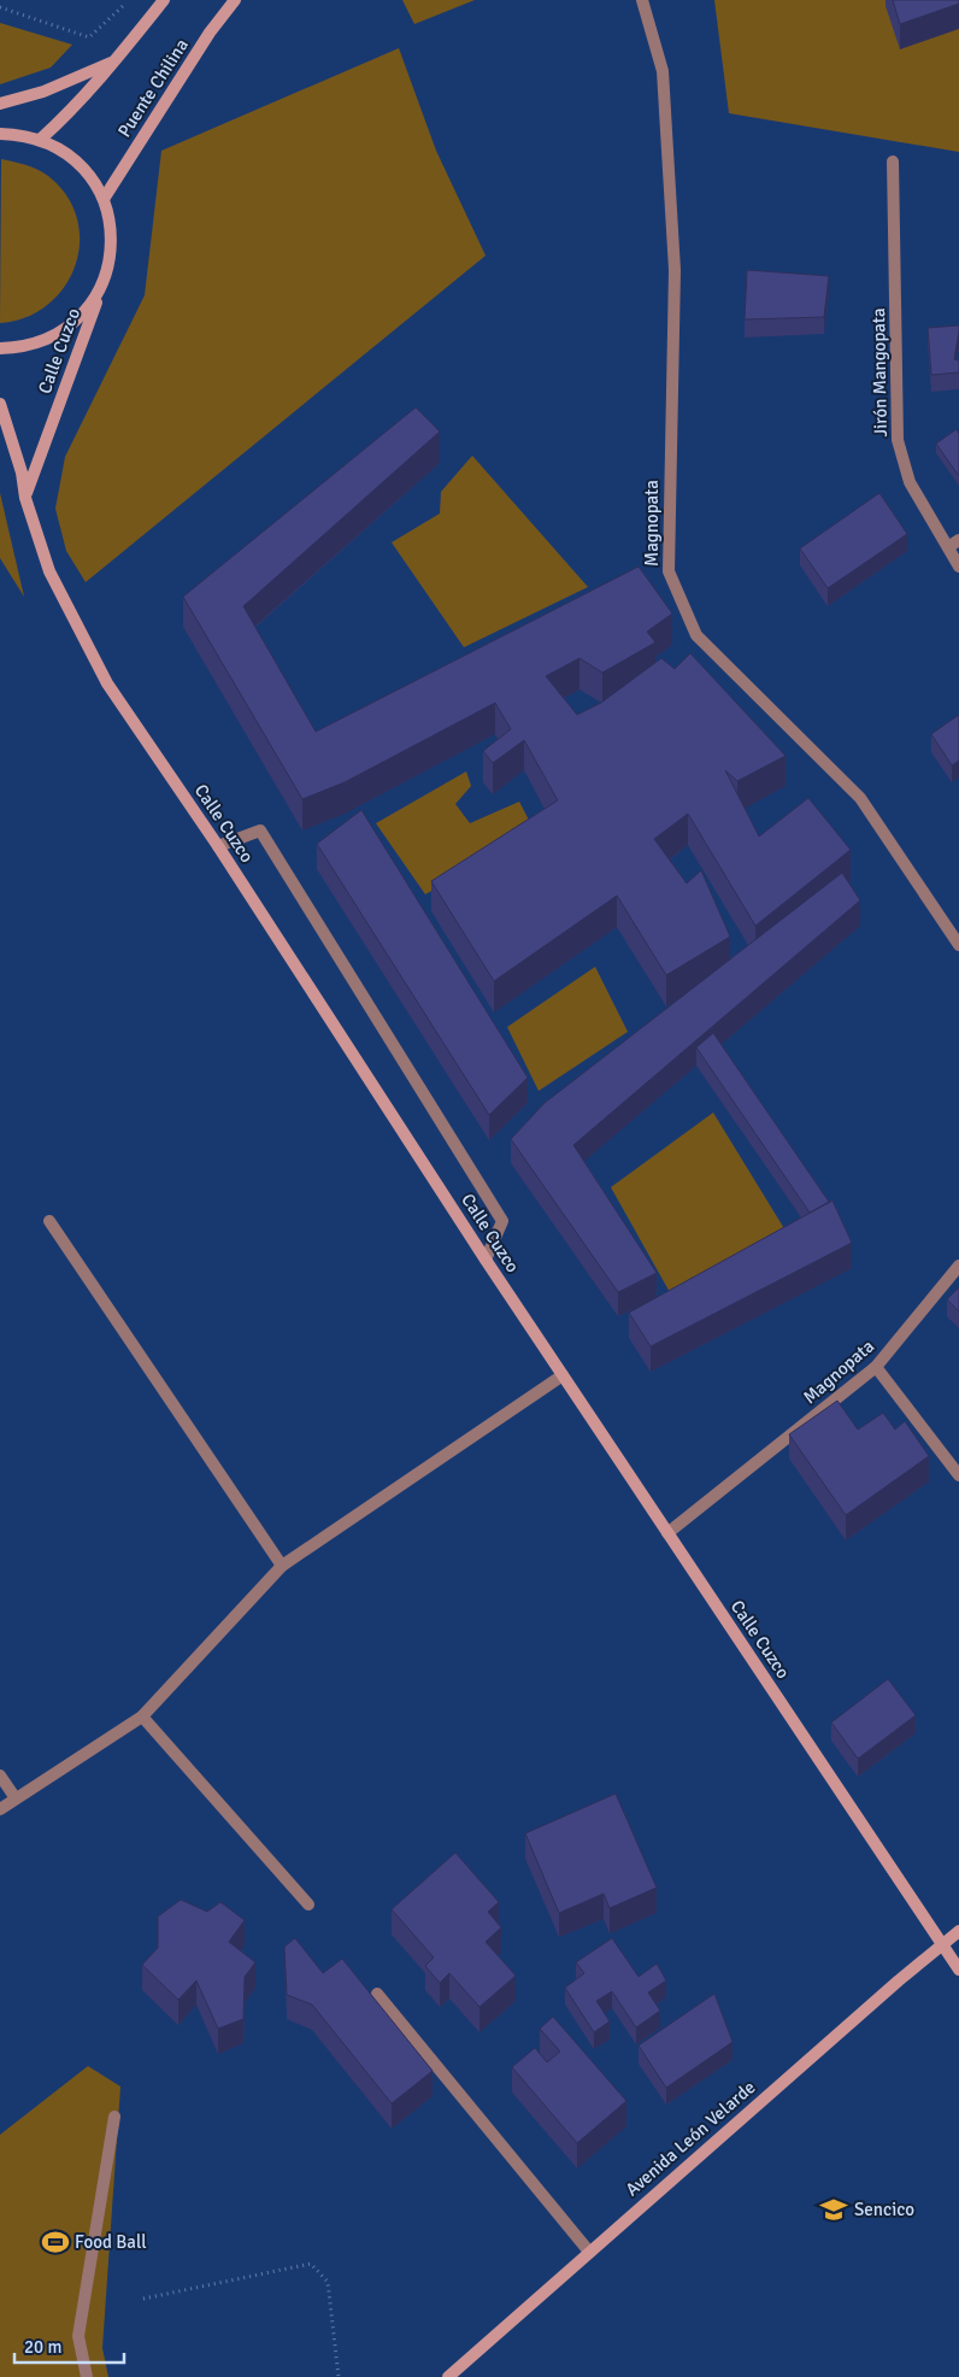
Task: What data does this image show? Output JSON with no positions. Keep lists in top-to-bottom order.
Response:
{
  "streets": {
    "street": [
      "Puente Chilina",
      "Calle Cuzco",
      "Jirón Mangopata",
      "Magnopata",
      "Avenida León Velarde"
    ]
  },
  "crossings": [
    ["Calle Cuzco", "Magnopata"],
    ["Calle Cuzco", "Avenida León Velarde"]
  ],
  "places": {
    "school or university": ["Sencico"],
    "sports": ["Food Ball"]
  },
  "scale_bar": "20 m"
}
